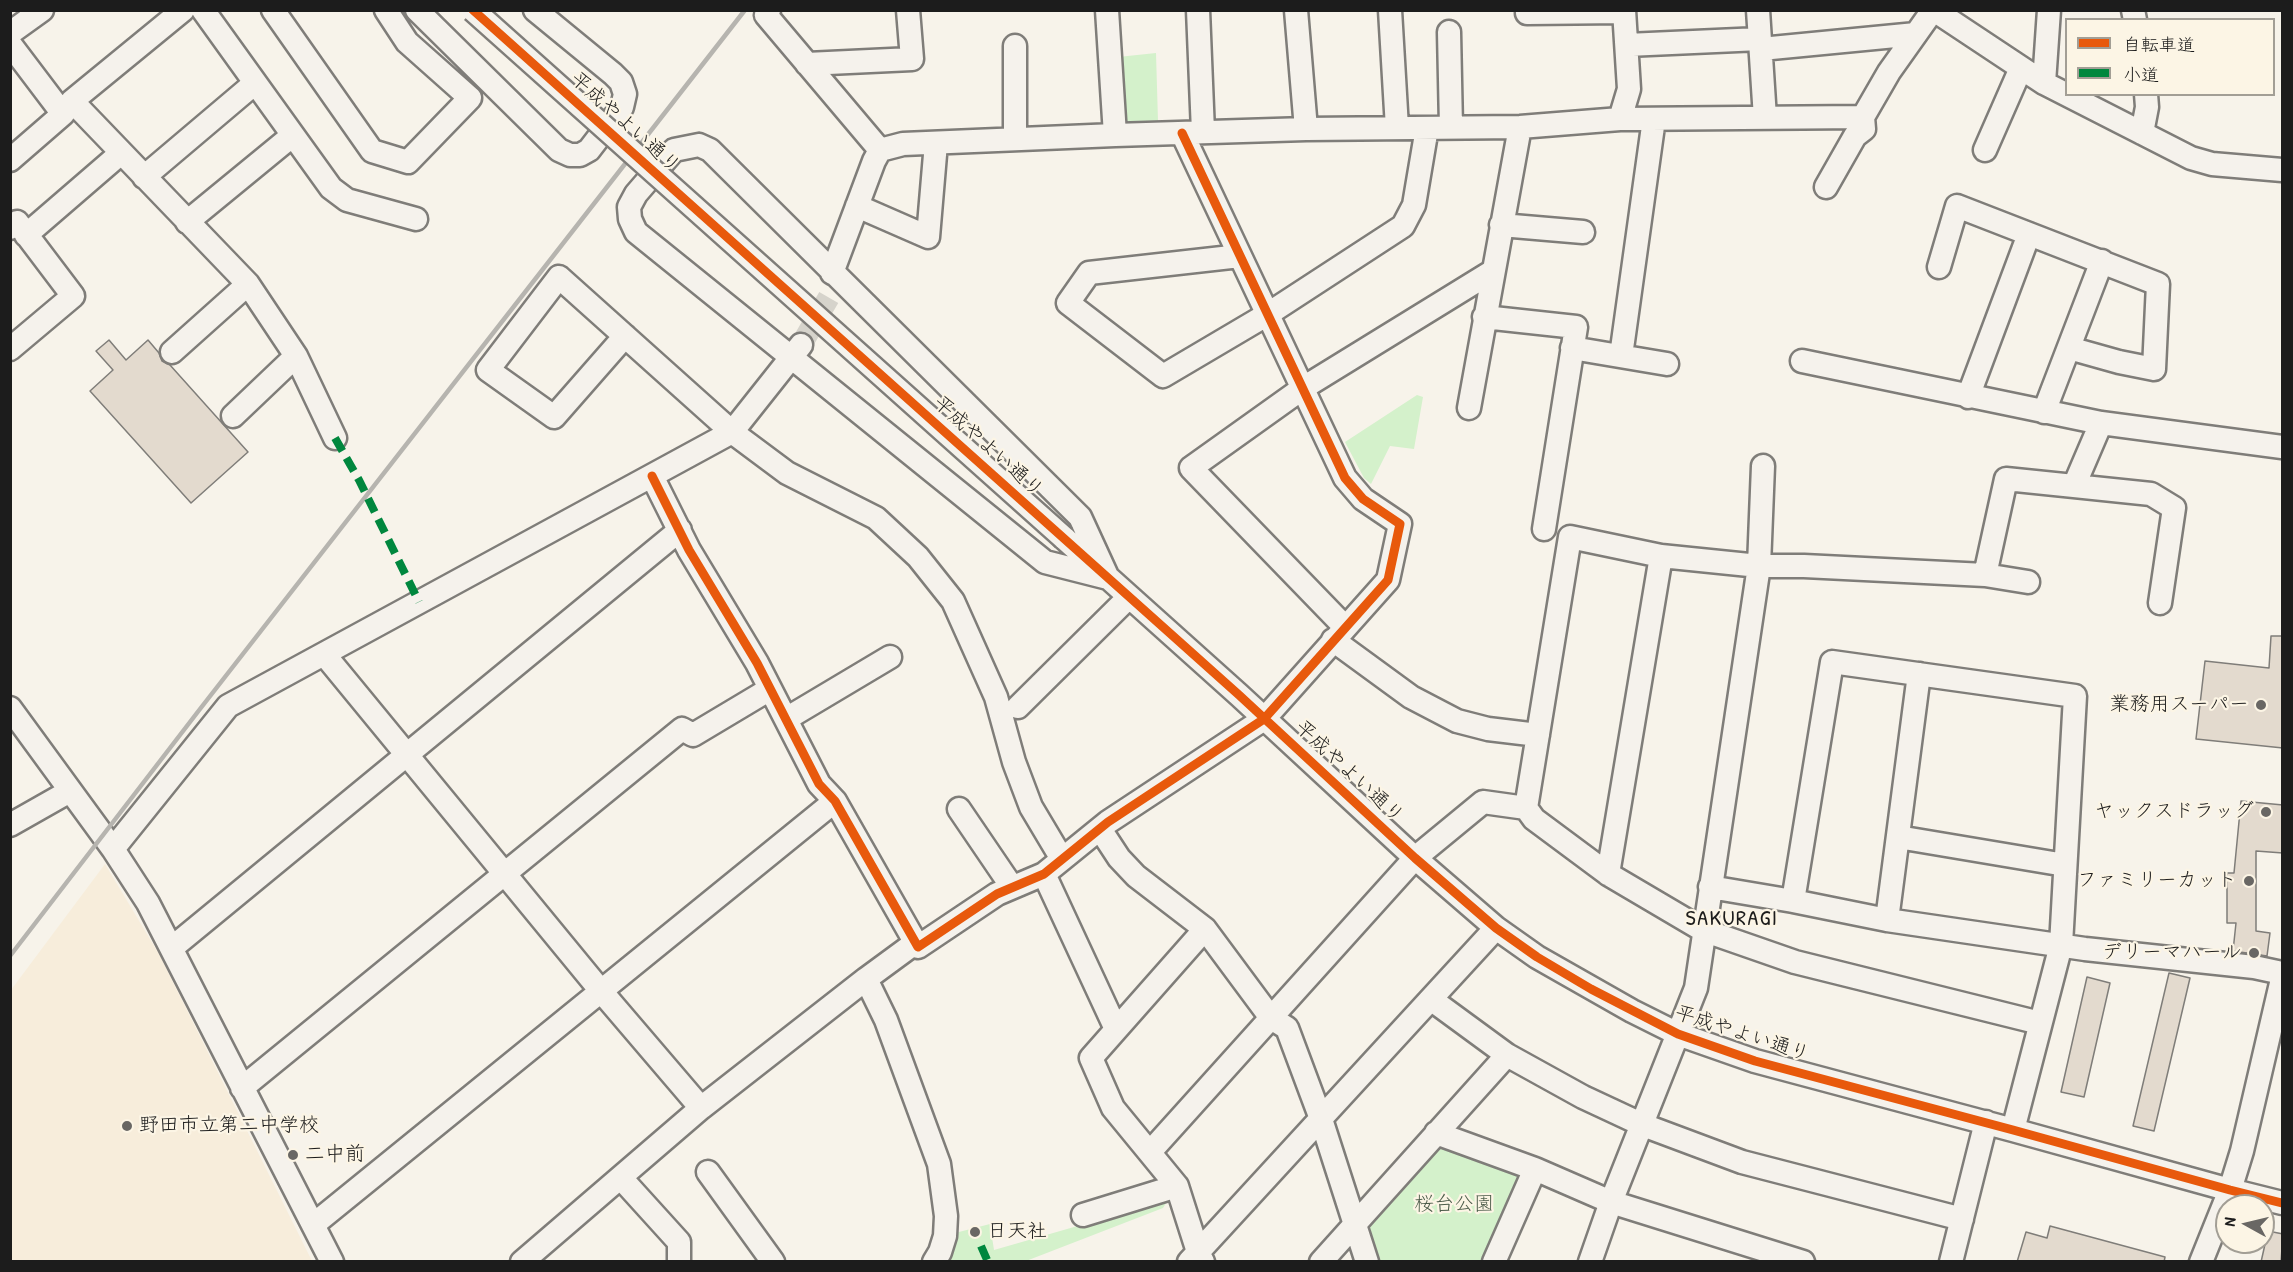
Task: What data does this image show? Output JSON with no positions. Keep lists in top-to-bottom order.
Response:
{
  "streets": {
    "street": ["平成やよい通り"]
  },
  "districts": ["SAKURAGI"],
  "parks": ["桜台公園"],
  "places": [
    "業務用スーパー",
    "ヤックスドラッグ",
    "ファミリーカット",
    "デリーマハール",
    "野田市立第二中学校",
    "二中前",
    "日天社"
  ],
  "legend": ["自転車道", "小道"],
  "north": "left"
}
